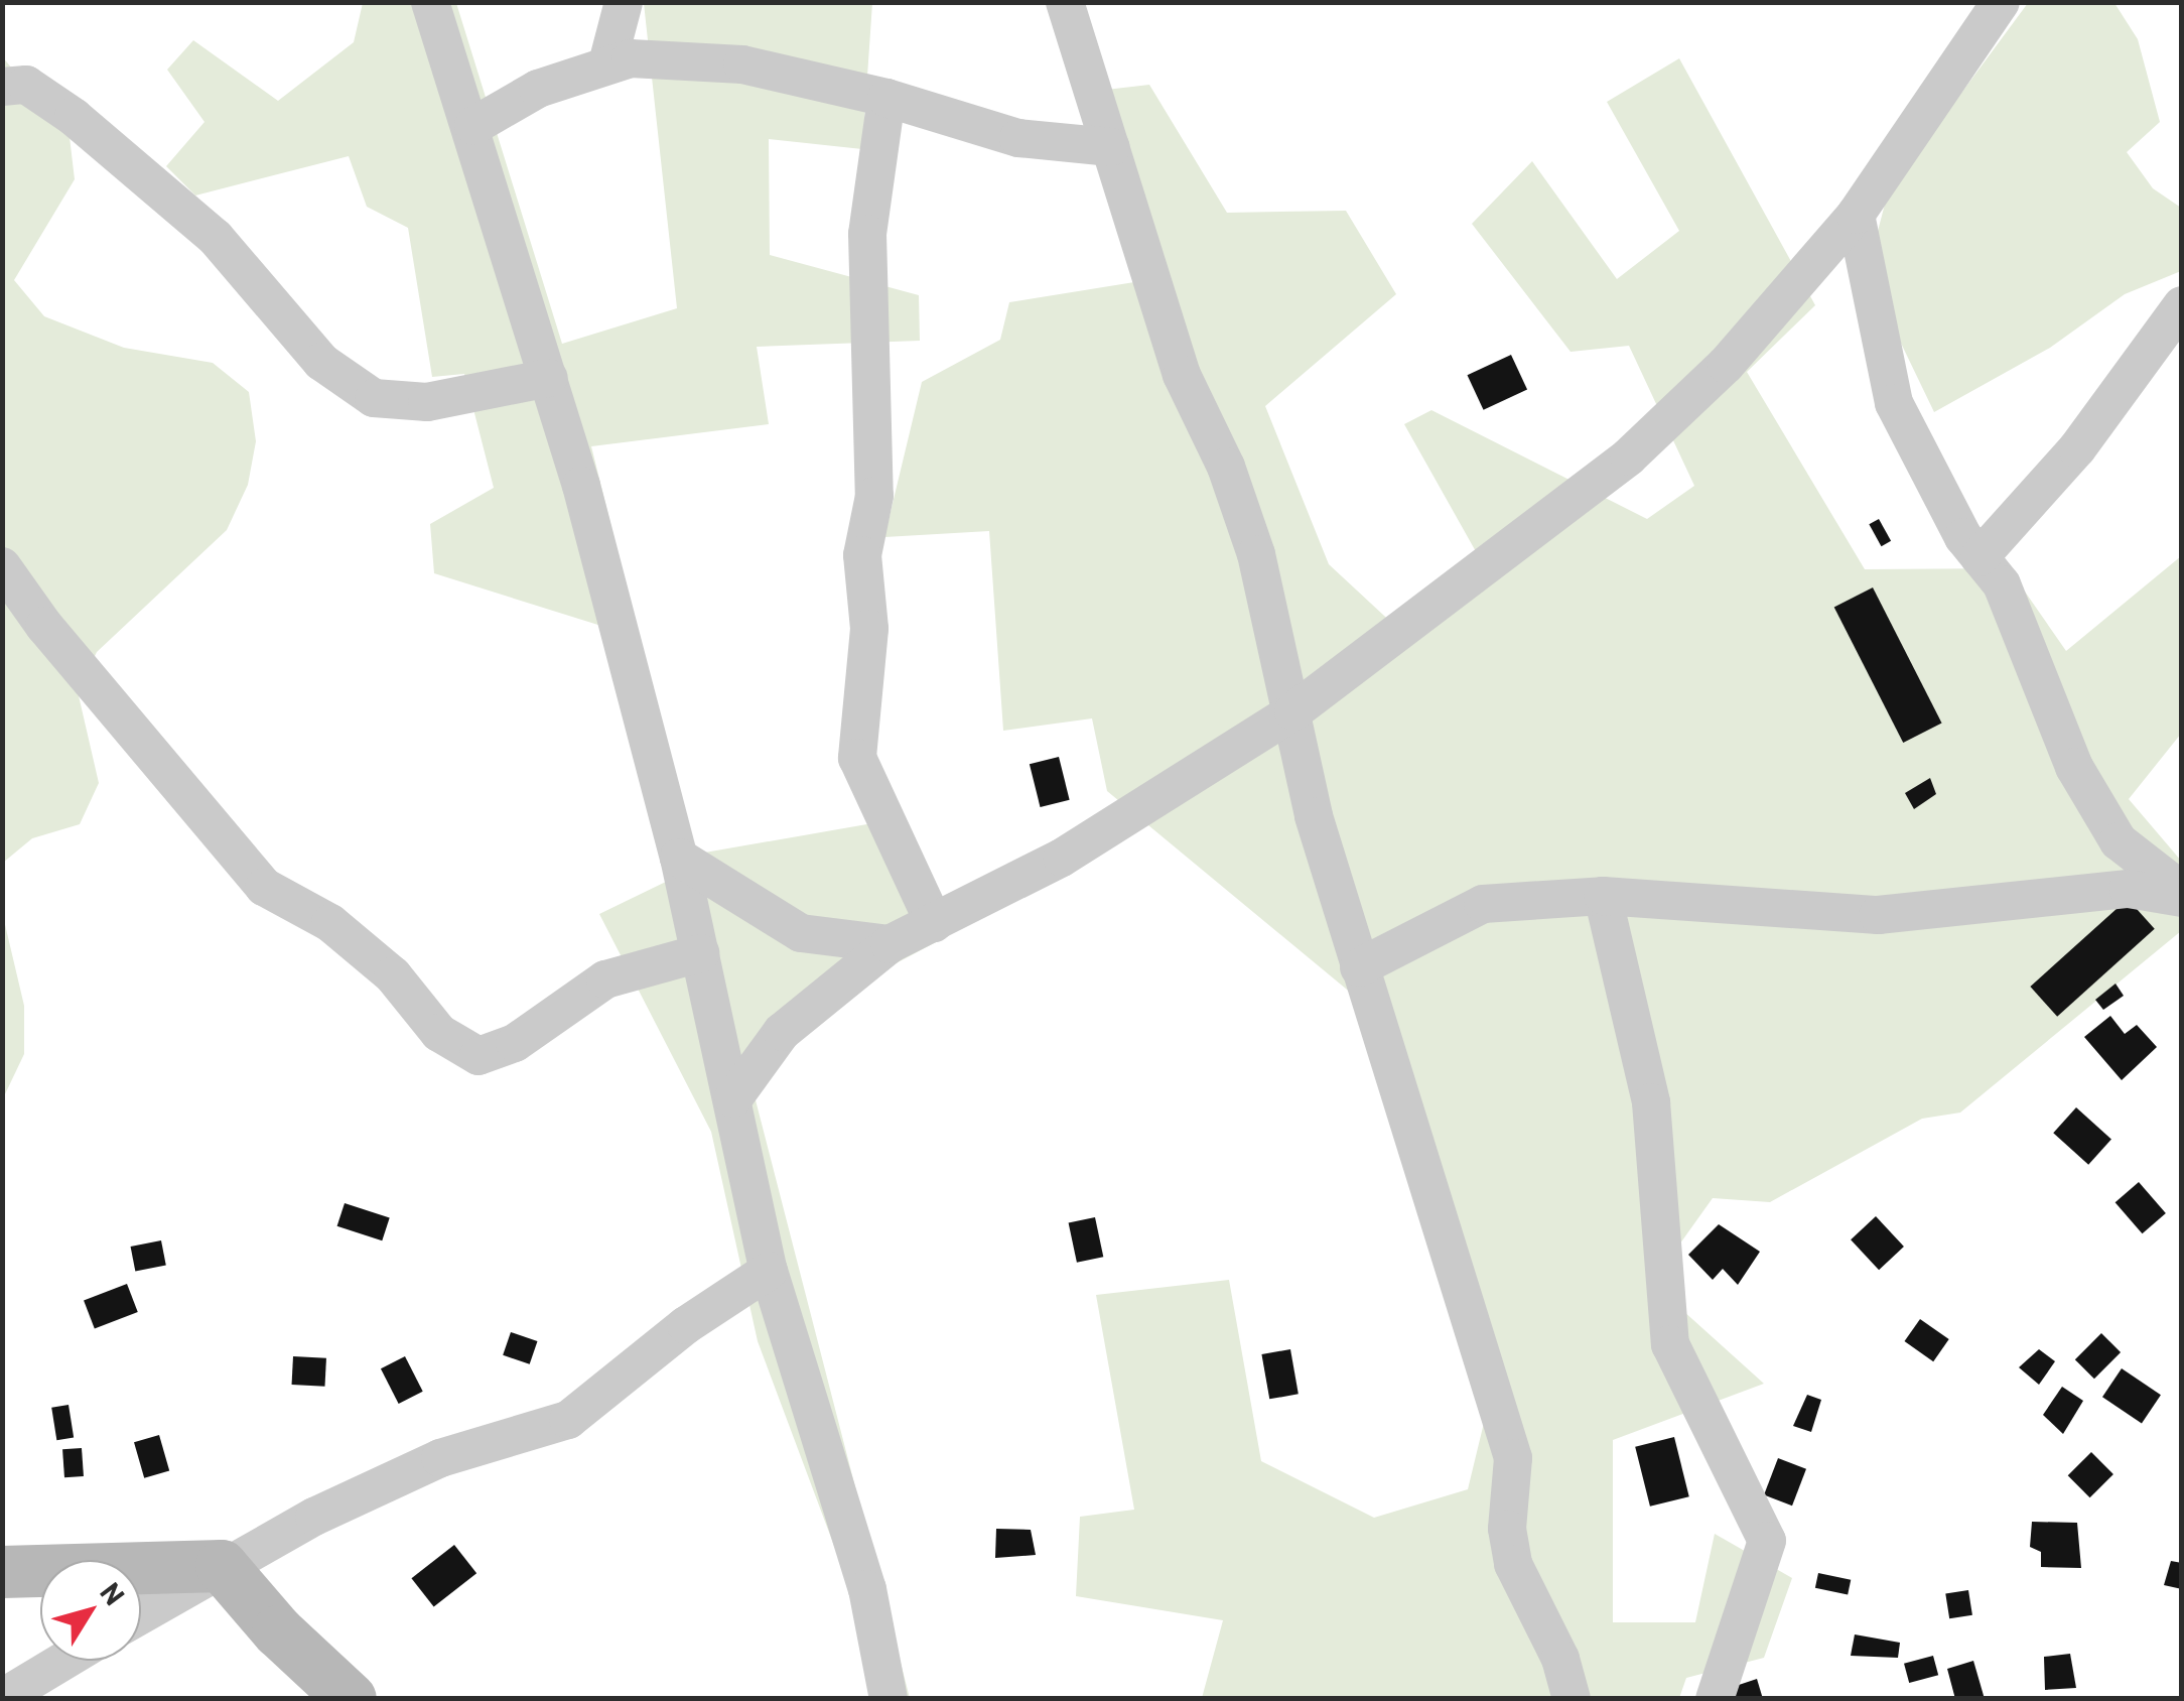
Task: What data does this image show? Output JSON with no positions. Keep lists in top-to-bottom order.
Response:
{
  "north": "top right"
}
